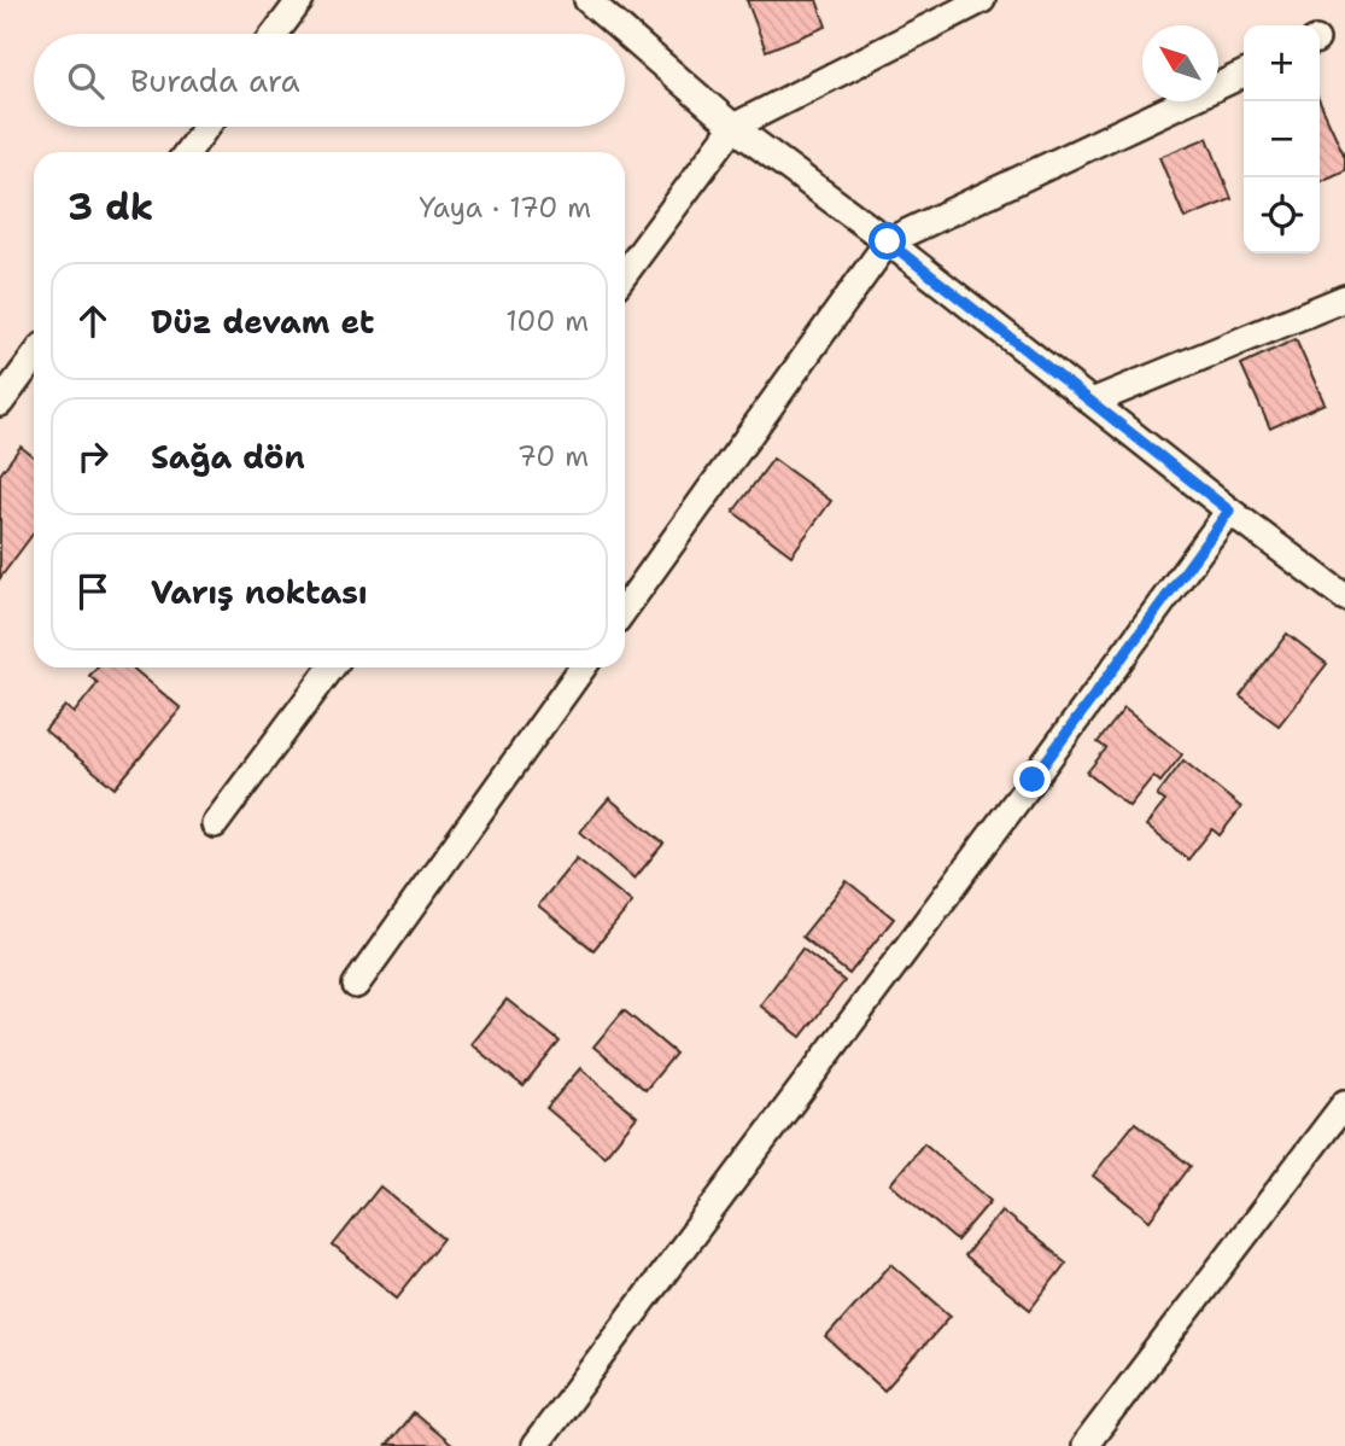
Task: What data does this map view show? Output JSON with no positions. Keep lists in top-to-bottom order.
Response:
{
  "north": "top left",
  "page": {
    "map_buttons": ["+", "−"],
    "search": "Burada ara",
    "heading": ["3 dk", "Yaya · 170 m"],
    "list": [
      ["Düz devam et", "100 m"],
      ["Sağa dön", "70 m"],
      "Varış noktası"
    ]
  }
}
